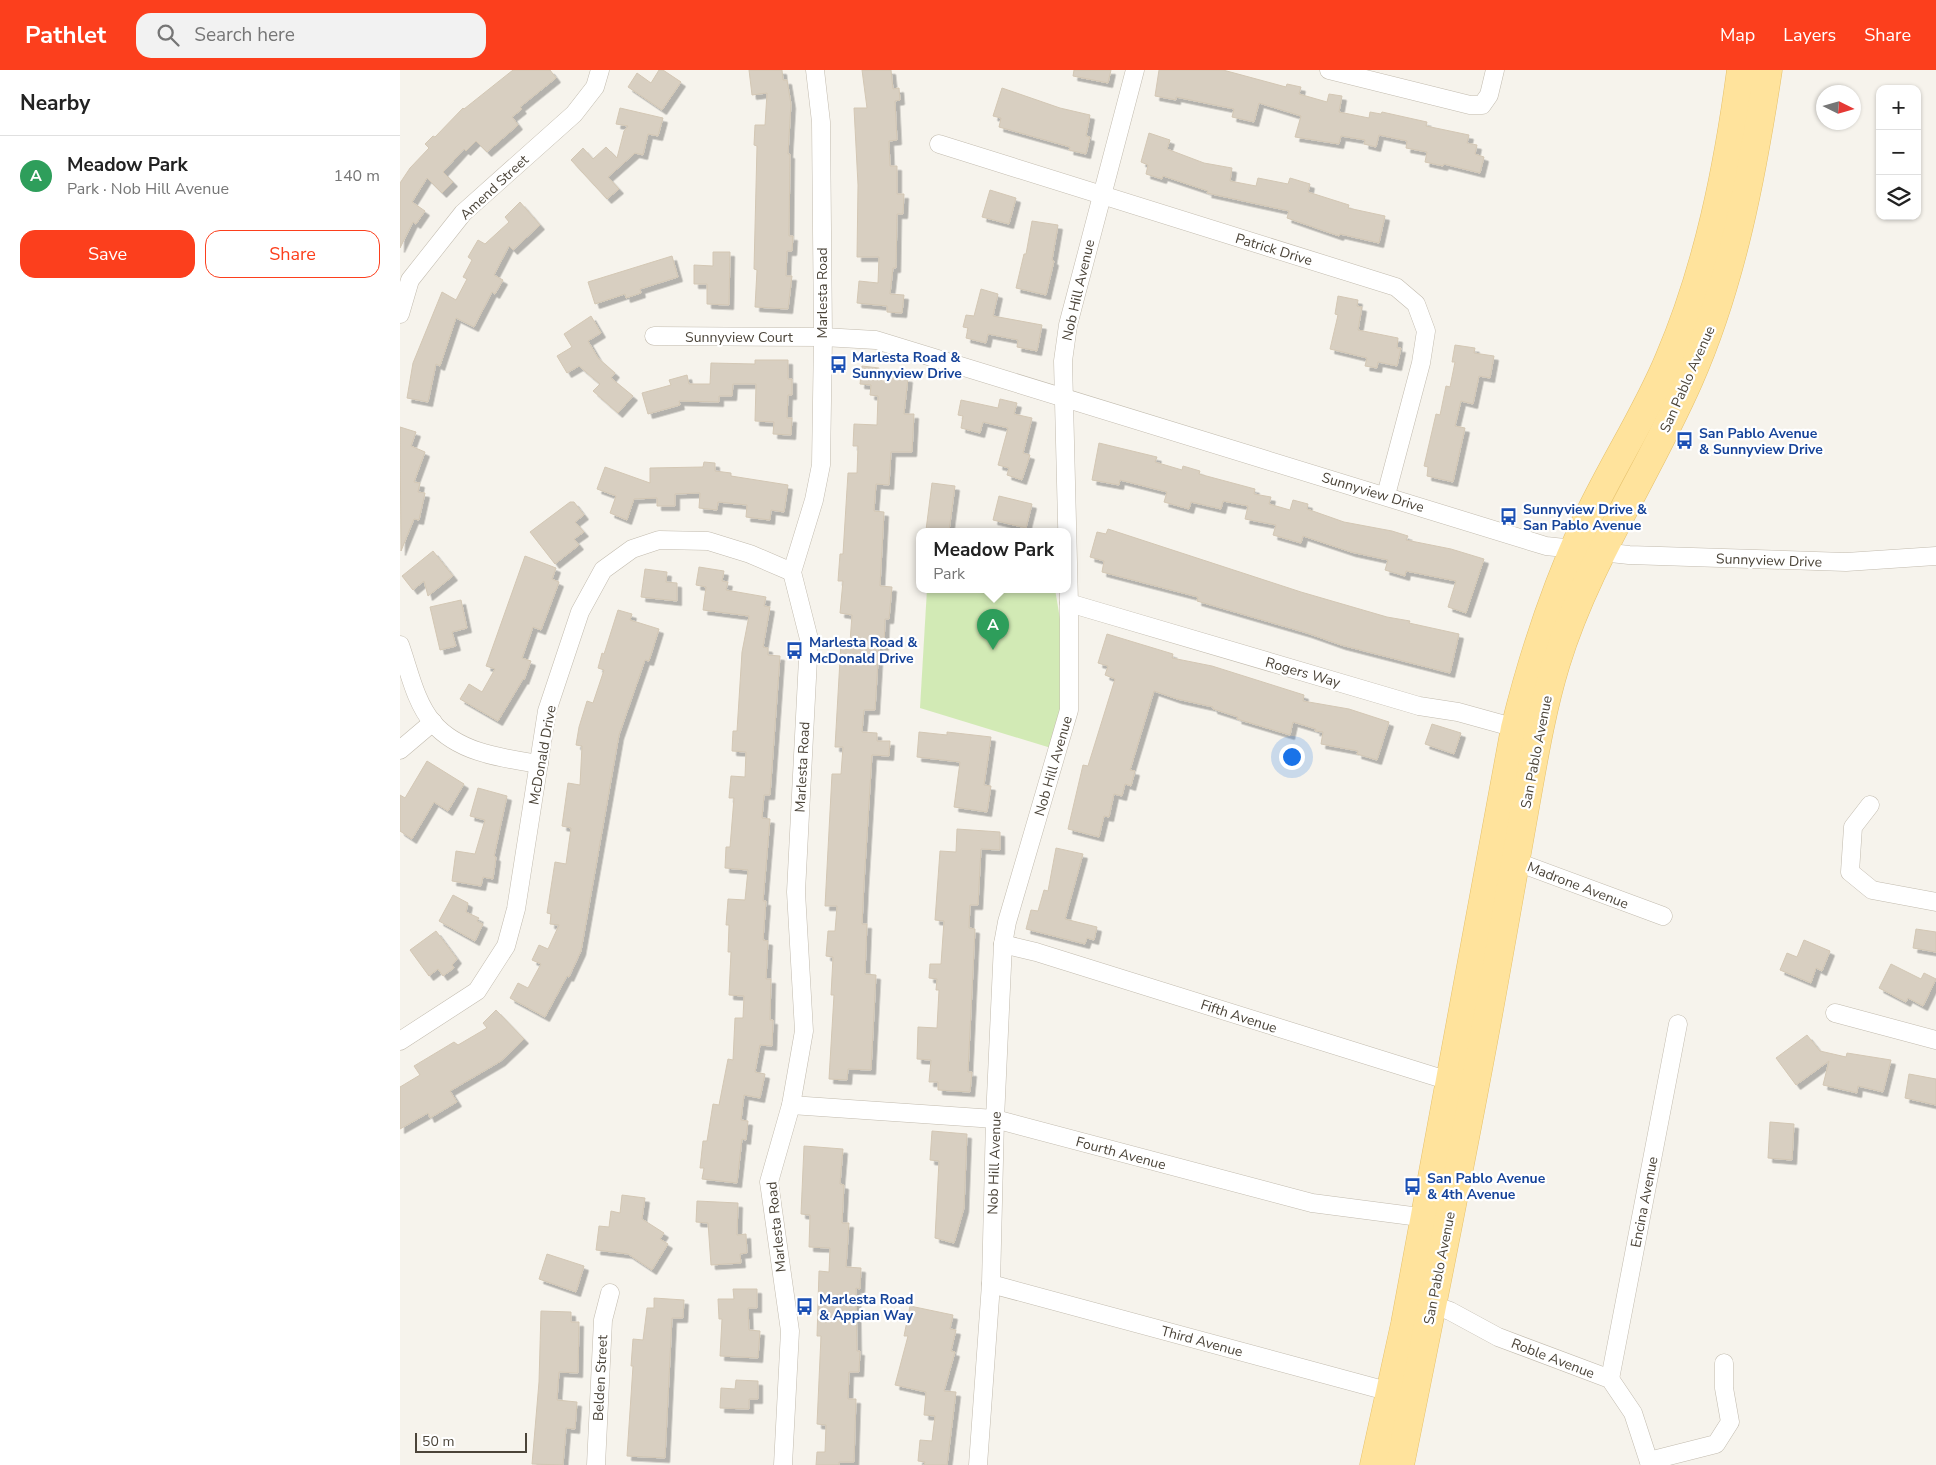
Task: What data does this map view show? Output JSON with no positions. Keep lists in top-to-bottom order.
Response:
{
  "streets": {
    "main road": ["San Pablo Avenue"],
    "street": [
      "Amend Street",
      "Patrick Drive",
      "Nob Hill Avenue",
      "Marlesta Road",
      "Sunnyview Court",
      "Sunnyview Drive",
      "Rogers Way",
      "McDonald Drive",
      "Madrone Avenue",
      "Fifth Avenue",
      "Fourth Avenue",
      "Encina Avenue",
      "Third Avenue",
      "Roble Avenue",
      "Belden Street"
    ]
  },
  "crossings": [
    ["Patrick Drive", "Nob Hill Avenue"],
    ["Patrick Drive", "Sunnyview Drive"],
    ["Nob Hill Avenue", "Sunnyview Drive"],
    ["Nob Hill Avenue", "Rogers Way"],
    ["Nob Hill Avenue", "Fifth Avenue"],
    ["Nob Hill Avenue", "Fourth Avenue"],
    ["Nob Hill Avenue", "Third Avenue"],
    ["Marlesta Road", "Sunnyview Court"],
    ["Marlesta Road", "Sunnyview Drive"],
    ["Marlesta Road", "McDonald Drive"],
    ["Marlesta Road", "Fourth Avenue"],
    ["Sunnyview Court", "Sunnyview Drive"],
    ["San Pablo Avenue", "Sunnyview Drive"],
    ["San Pablo Avenue", "Rogers Way"],
    ["San Pablo Avenue", "Madrone Avenue"],
    ["San Pablo Avenue", "Fifth Avenue"],
    ["San Pablo Avenue", "Fourth Avenue"],
    ["San Pablo Avenue", "Third Avenue"],
    ["San Pablo Avenue", "Roble Avenue"],
    ["Encina Avenue", "Roble Avenue"]
  ],
  "places": {
    "bus stop": [
      "Marlesta Road & Sunnyview Drive",
      "San Pablo Avenue & Sunnyview Drive",
      "Sunnyview Drive & San Pablo Avenue",
      "Marlesta Road & McDonald Drive",
      "San Pablo Avenue & 4th Avenue",
      "Marlesta Road & Appian Way"
    ]
  },
  "scale_bar": "50 m",
  "north": "right",
  "page": {
    "header": "Pathlet",
    "search": "Search here",
    "nav": ["Map", "Layers", "Share"],
    "heading": "Nearby",
    "map_buttons": ["+", "−"],
    "list": [
      {
        "mark": "A",
        "name": "Meadow Park",
        "note": "Park · Nob Hill Avenue",
        "value": "140 m"
      }
    ],
    "buttons": ["Save", "Share"],
    "popup": ["Meadow Park", "Park"],
    "pins": "A",
    "scale": "50 m"
  }
}
